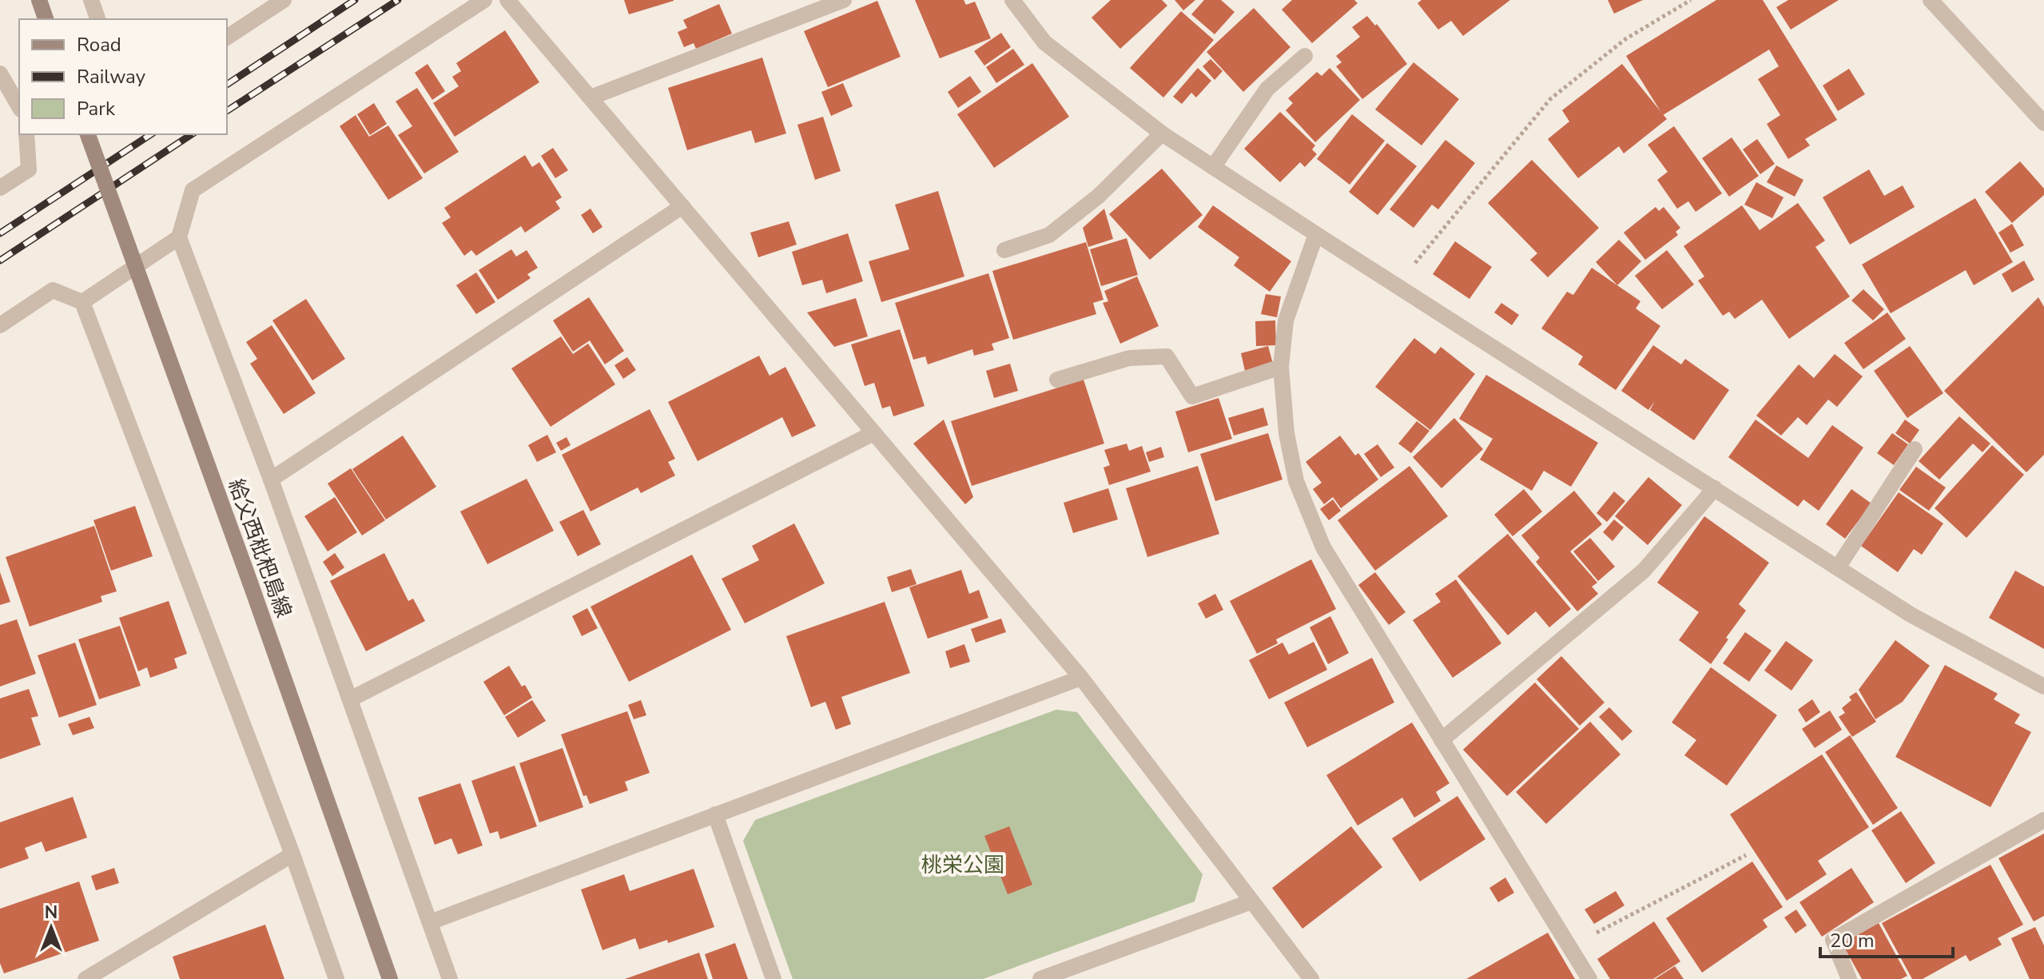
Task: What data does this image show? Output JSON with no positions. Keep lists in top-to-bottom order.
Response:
{
  "streets": {
    "main road": ["給父西枇杷島線"]
  },
  "parks": ["桃栄公園"],
  "legend": ["Road", "Railway", "Park"],
  "scale_bar": "20 m",
  "north": "top"
}
